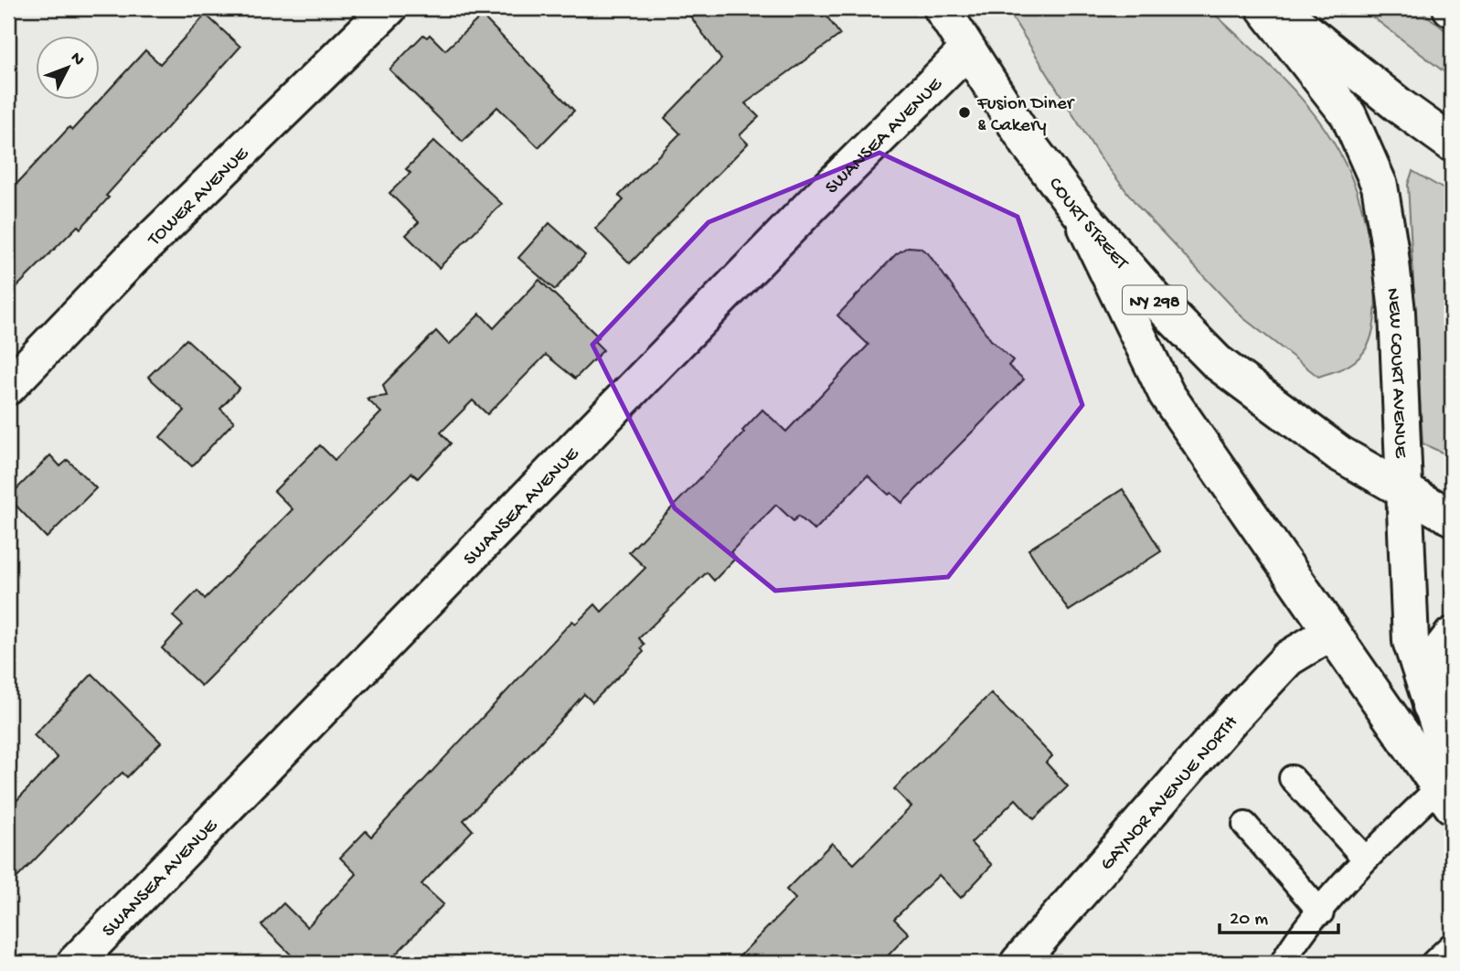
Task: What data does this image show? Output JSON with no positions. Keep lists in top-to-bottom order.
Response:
{
  "streets": {
    "main road": [
      "SWANSEA AVENUE",
      "TOWER AVENUE",
      "COURT STREET",
      "NY 298",
      "NEW COURT AVENUE",
      "GAYNOR AVENUE NORTH"
    ]
  },
  "crossings": [
    ["SWANSEA AVENUE", "COURT STREET"],
    ["COURT STREET", "NY 298"],
    ["COURT STREET", "NEW COURT AVENUE"],
    ["NY 298", "NEW COURT AVENUE"]
  ],
  "places": ["Fusion Diner & Cakery"],
  "scale_bar": "20 m",
  "north": "top right"
}
